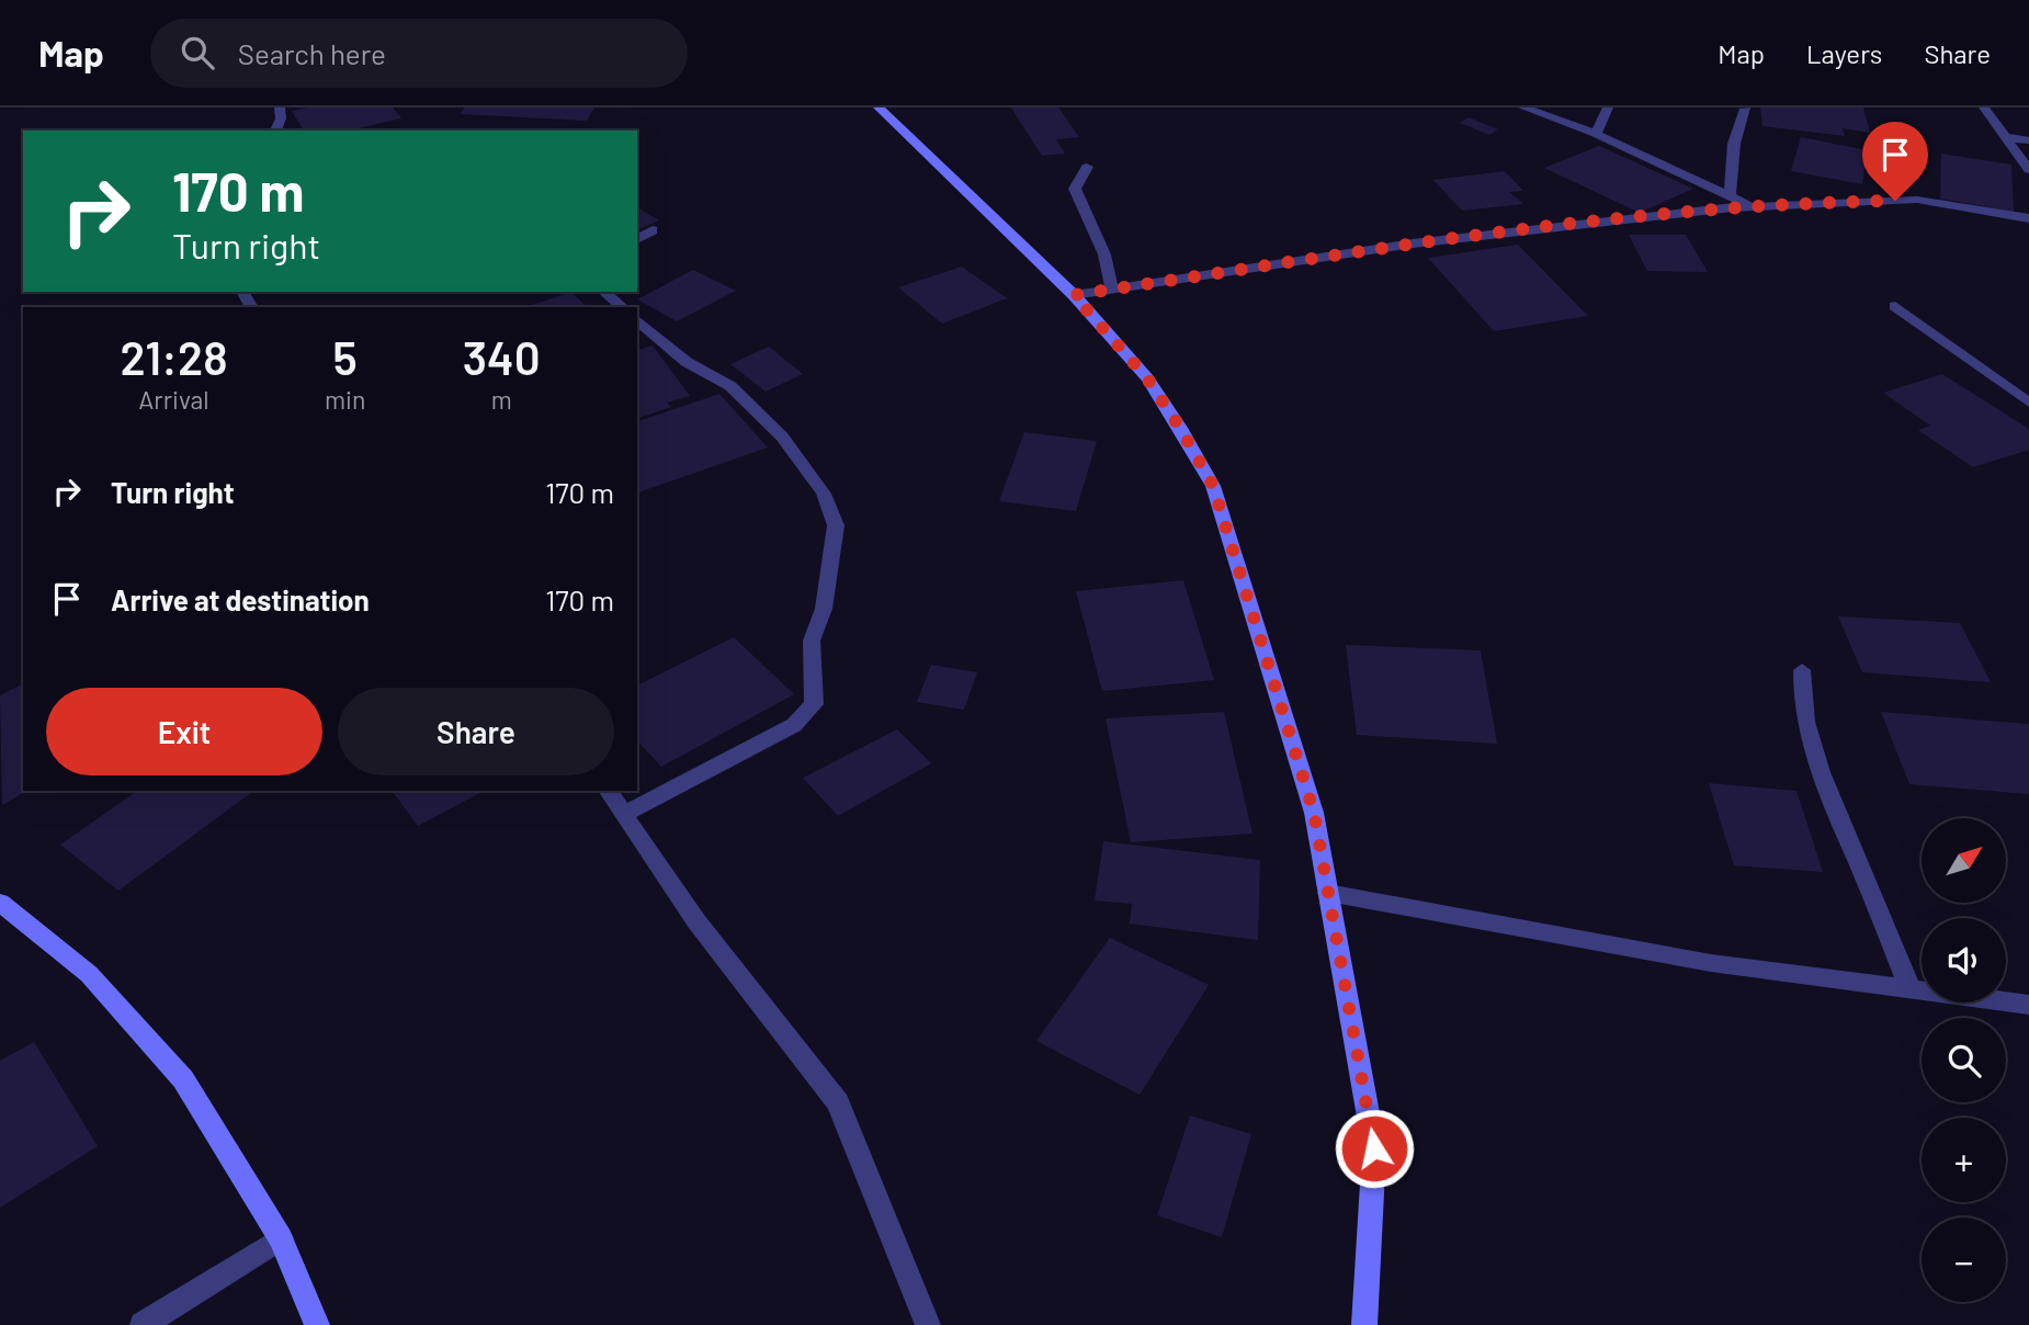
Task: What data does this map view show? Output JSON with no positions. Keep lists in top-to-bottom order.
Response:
{
  "north": "top right",
  "page": {
    "header": "Map",
    "search": "Search here",
    "nav": ["Map", "Layers", "Share"],
    "turn": ["170 m", "Turn right"],
    "eta": [
      "21:28",
      "Arrival",
      "5",
      "min",
      "340",
      "m"
    ],
    "list": [
      {
        "name": "Turn right",
        "value": "170 m"
      },
      {
        "name": "Arrive at destination",
        "value": "170 m"
      }
    ],
    "buttons": ["Exit", "Share"],
    "map_buttons": ["+", "−"]
  }
}
